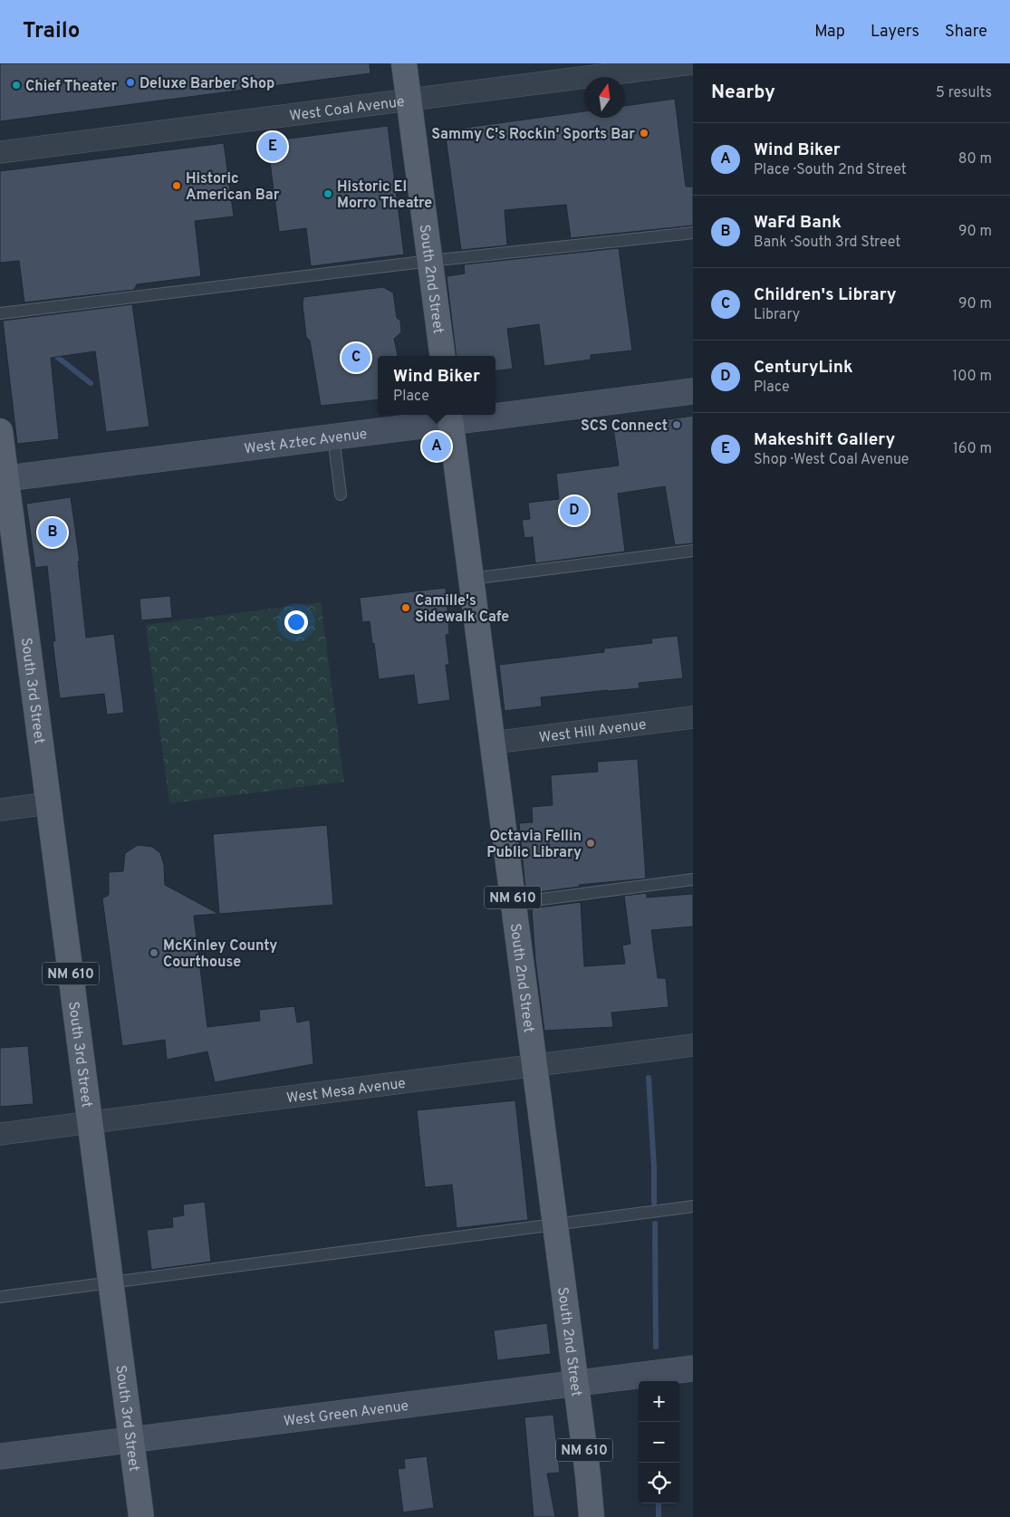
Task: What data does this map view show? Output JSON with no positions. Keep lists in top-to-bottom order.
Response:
{
  "streets": {
    "main road": ["South 2nd Street", "South 3rd Street", "NM 610"],
    "street": [
      "West Coal Avenue",
      "West Aztec Avenue",
      "West Hill Avenue",
      "West Mesa Avenue",
      "West Green Avenue"
    ]
  },
  "crossings": [
    ["West Coal Avenue", "South 2nd Street"],
    ["South 2nd Street", "West Aztec Avenue"],
    ["South 2nd Street", "West Hill Avenue"],
    ["South 2nd Street", "West Mesa Avenue"],
    ["South 2nd Street", "West Green Avenue"],
    ["West Aztec Avenue", "South 3rd Street"],
    ["South 3rd Street", "West Mesa Avenue"],
    ["South 3rd Street", "West Green Avenue"]
  ],
  "places": [
    "Deluxe Barber Shop",
    "Chief Theater",
    "Sammy C's Rockin' Sports Bar",
    "Historic American Bar",
    "Historic El Morro Theatre",
    "SCS Connect",
    "Camille's Sidewalk Cafe",
    "Octavia Fellin Public Library",
    "McKinley County Courthouse"
  ],
  "north": "top",
  "page": {
    "header": "Trailo",
    "nav": ["Map", "Layers", "Share"],
    "heading": ["Nearby", "5 results"],
    "list": [
      {
        "mark": "A",
        "name": "Wind Biker",
        "note": "Place · South 2nd Street",
        "value": "80 m"
      },
      {
        "mark": "B",
        "name": "WaFd Bank",
        "note": "Bank · South 3rd Street",
        "value": "90 m"
      },
      {
        "mark": "C",
        "name": "Children's Library",
        "note": "Library",
        "value": "90 m"
      },
      {
        "mark": "D",
        "name": "CenturyLink",
        "note": "Place",
        "value": "100 m"
      },
      {
        "mark": "E",
        "name": "Makeshift Gallery",
        "note": "Shop · West Coal Avenue",
        "value": "160 m"
      }
    ],
    "pins": [
      "E",
      "C",
      "A",
      "D",
      "B"
    ],
    "popup": ["Wind Biker", "Place"],
    "map_buttons": ["+", "−"]
  }
}
